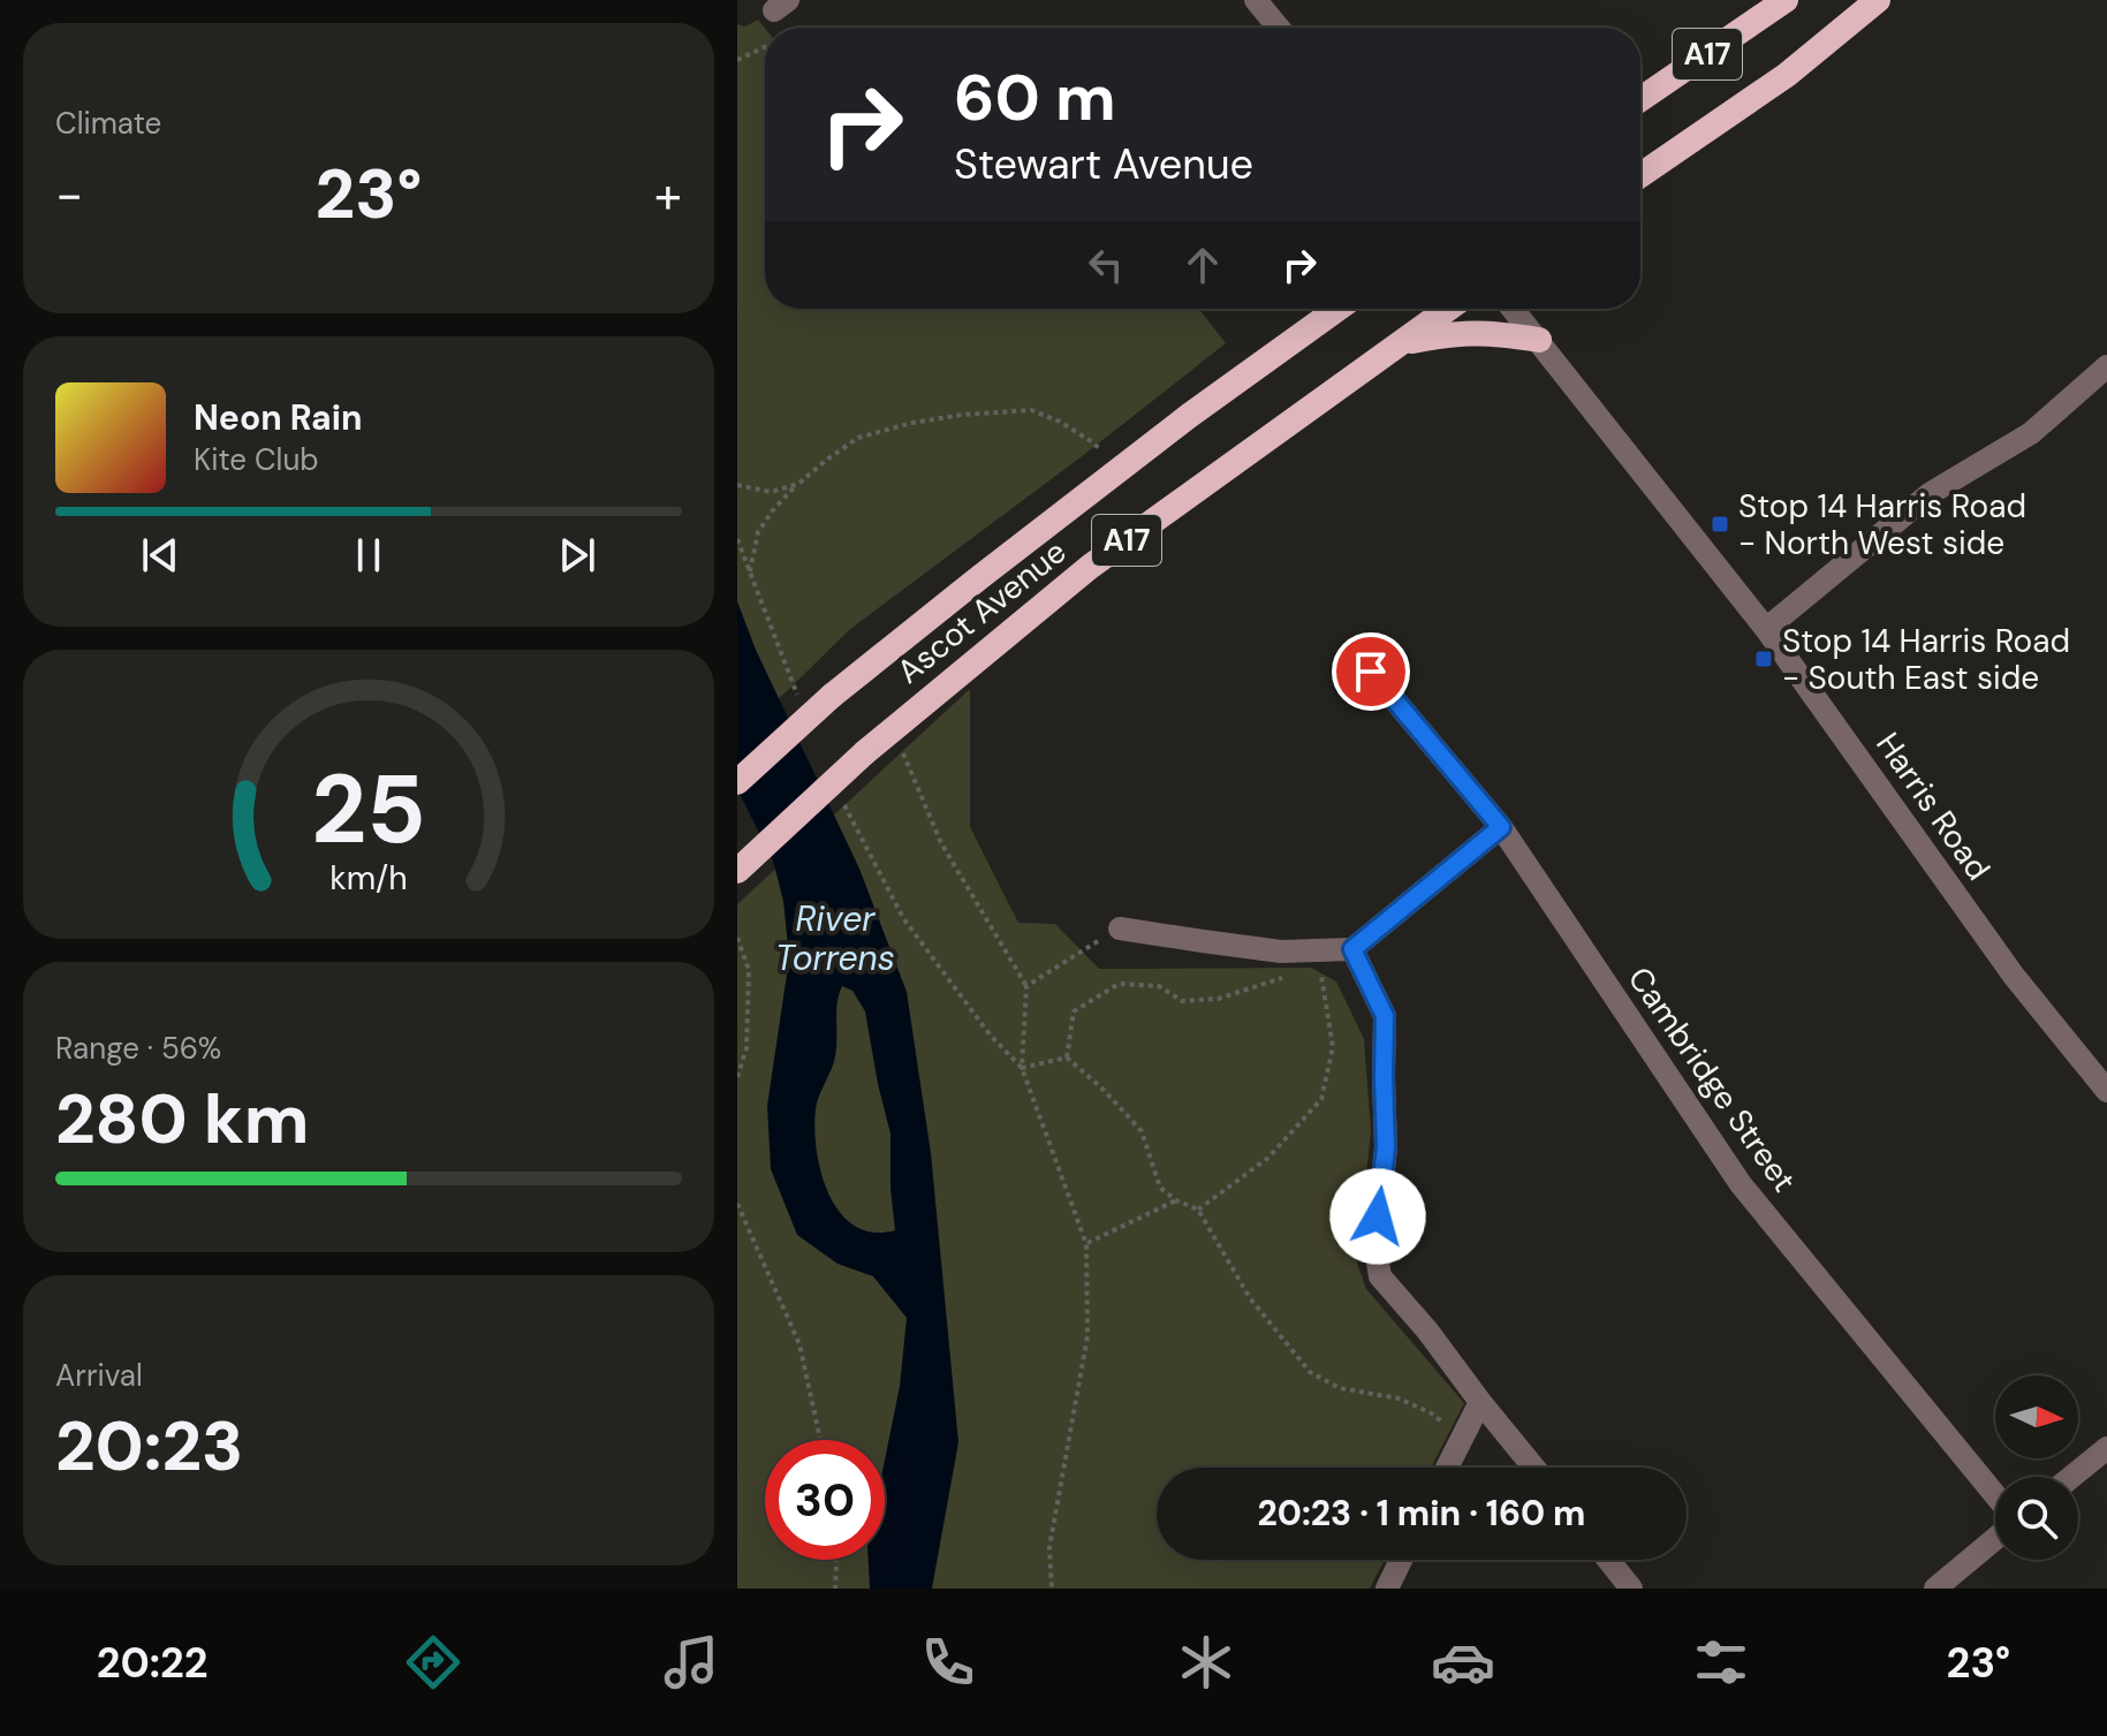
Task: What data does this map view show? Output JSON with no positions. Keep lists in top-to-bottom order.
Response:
{
  "streets": {
    "highway": ["A17", "Ascot Avenue"],
    "street": ["Harris Road", "Cambridge Street"]
  },
  "water": ["River Torrens"],
  "places": {
    "transit": ["Stop 14 Harris Road - North West side", "Stop 14 Harris Road - South East side"]
  },
  "north": "right",
  "page": {
    "tile": [
      "Climate",
      ["Range · 56%", "280 km"],
      ["Arrival", "20:23"]
    ],
    "turn": ["60 m", "Stewart Avenue"],
    "heat": ["−", "23°", "+"],
    "song": ["Neon Rain", "Kite Club"],
    "limit": "30",
    "trip": "20:23 · 1 min · 160 m",
    "tabs": ["20:22", "23°"],
    "gauge": ["25", "km/h"]
  }
}
